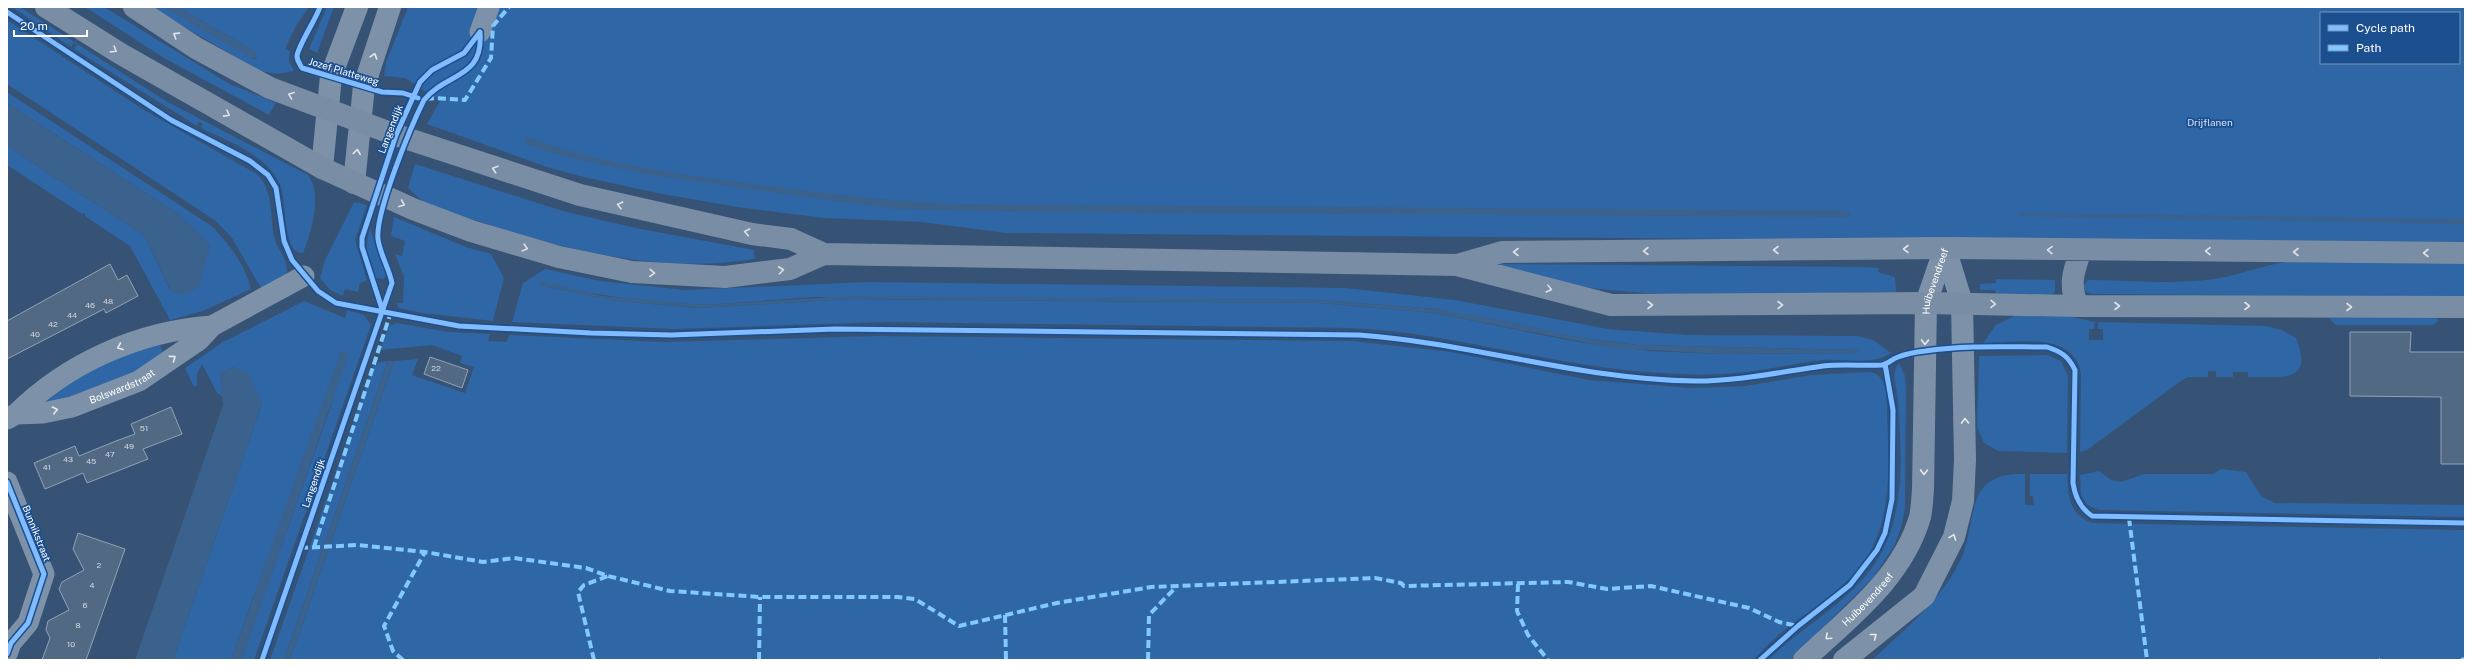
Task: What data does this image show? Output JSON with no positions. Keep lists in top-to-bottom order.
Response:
{
  "streets": {
    "street": [
      "Jozef Platteweg",
      "Huibevendreef",
      "Bolswardstraat",
      "Bunnikstraat"
    ],
    "cycle path": ["Langendijk"]
  },
  "parks": ["Drijflanen"],
  "house_numbers": [
    "48",
    "46",
    "44",
    "42",
    "40",
    "22",
    "51",
    "49",
    "47",
    "43",
    "45",
    "41",
    "2",
    "4",
    "6",
    "8",
    "10"
  ],
  "legend": ["Cycle path", "Path"],
  "scale_bar": "20 m"
}
